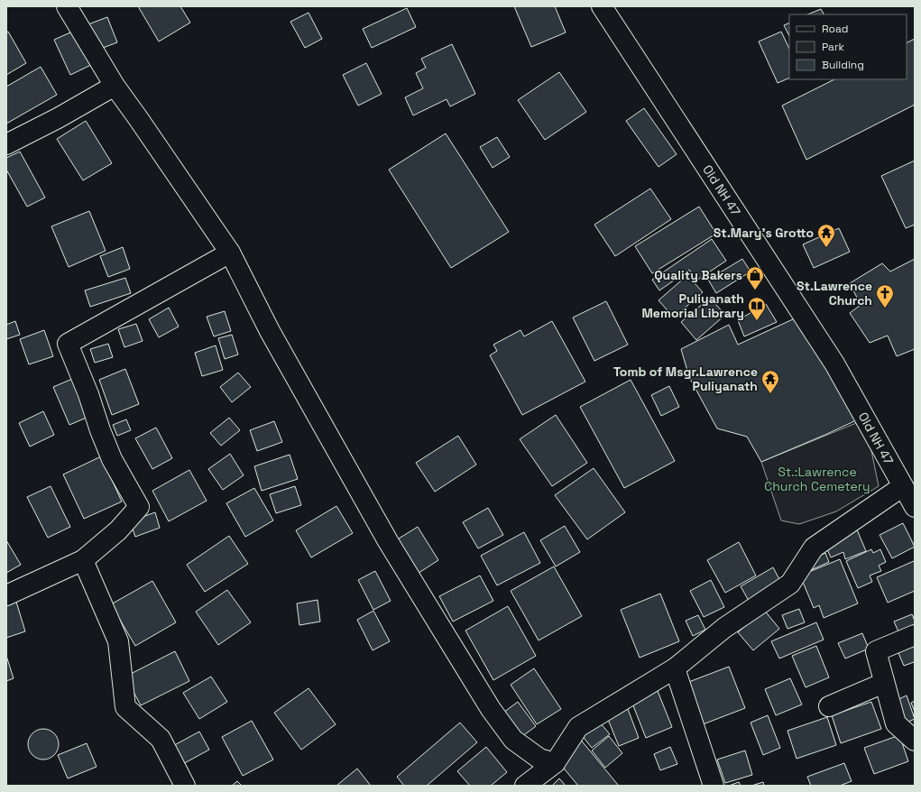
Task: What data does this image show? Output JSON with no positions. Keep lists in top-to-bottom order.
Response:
{
  "streets": {
    "street": ["Old NH 47"]
  },
  "parks": ["St.:Lawrence Church Cemetery"],
  "places": {
    "temple": ["St.Mary's Grotto", "Tomb of Msgr.Lawrence Puliyanath"],
    "shop": ["Quality Bakers"],
    "church": ["St.Lawrence Church"],
    "library": ["Puliyanath Memorial Library"]
  },
  "legend": ["Road", "Park", "Building"]
}
